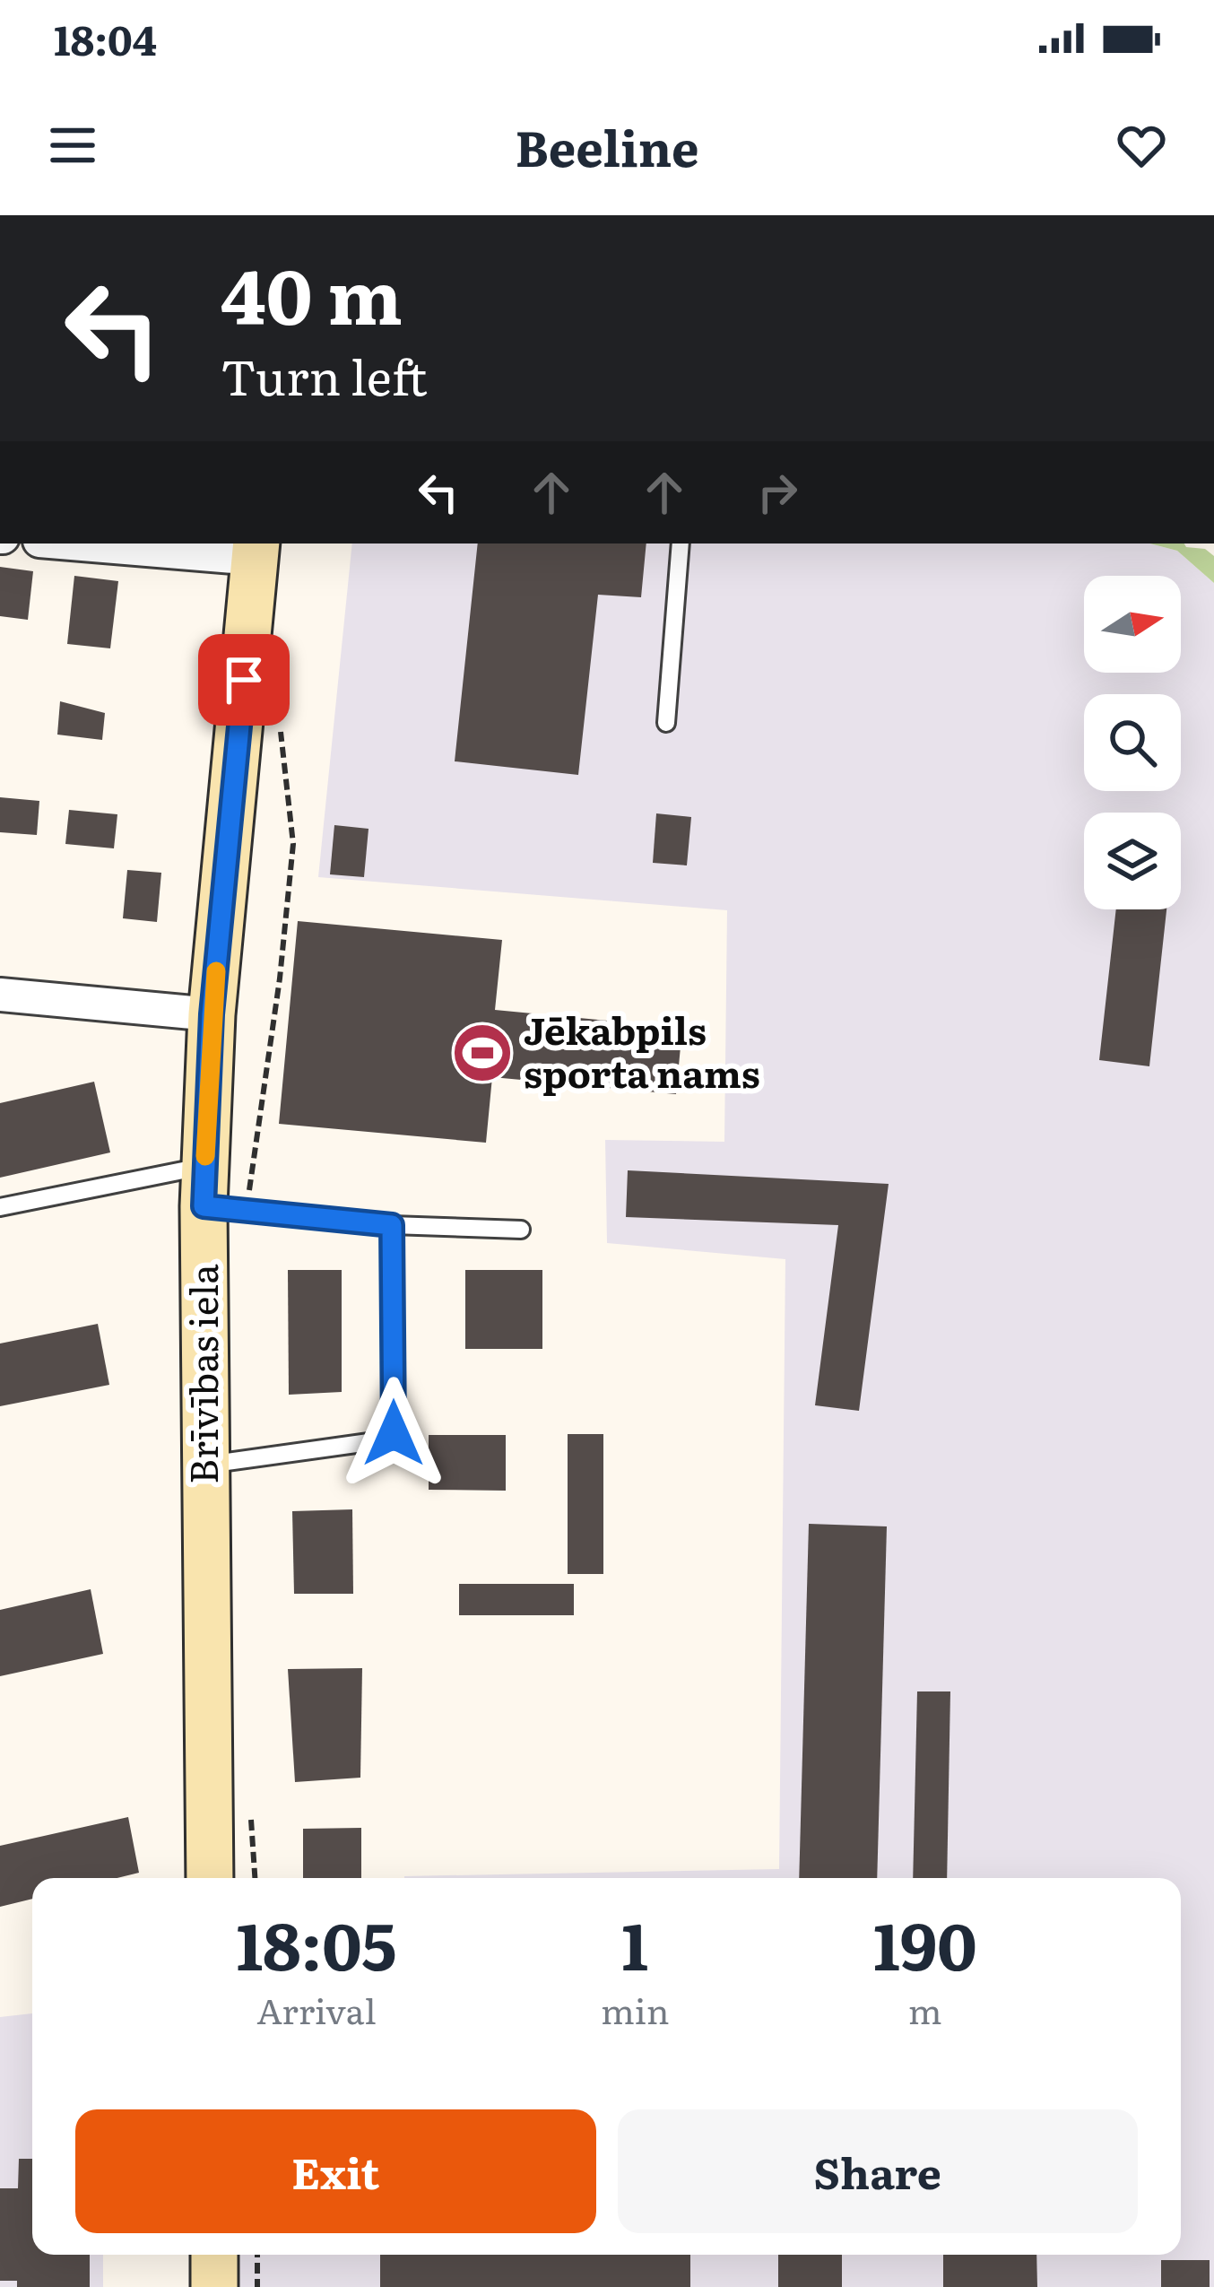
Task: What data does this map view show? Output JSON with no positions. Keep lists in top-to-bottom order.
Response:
{
  "streets": {
    "main road": ["Brīvības iela"]
  },
  "places": {
    "sports": ["Jēkabpils sporta nams"]
  },
  "north": "right",
  "page": {
    "status": "18:04",
    "header": "Beeline",
    "turn": ["40 m", "Turn left"],
    "eta": [
      "18:05",
      "Arrival",
      "1",
      "min",
      "190",
      "m"
    ],
    "buttons": ["Exit", "Share"]
  }
}
